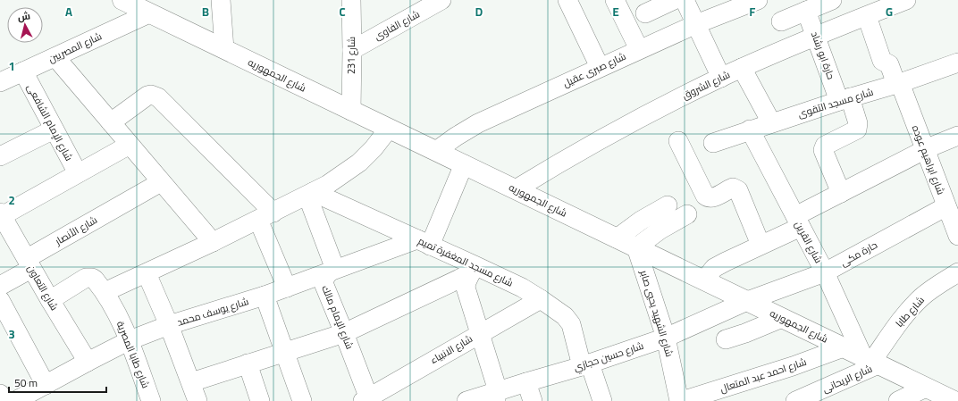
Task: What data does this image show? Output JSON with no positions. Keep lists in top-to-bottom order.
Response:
{
  "streets": {
    "main road": ["شارع الجمهوريه"],
    "street": [
      "شارع الفاوى",
      "شارع المصريين",
      "شارع 231",
      "حارة ابو رشاد",
      "شارع صبرى عقيل",
      "شارع الشروق",
      "شارع مسجد التقوى",
      "شارع الإمام الشافعى",
      "شارع ابراهيم عوده",
      "شارع الأنصار",
      "شارع القرين",
      "حارة مكى",
      "شارع مسجد المغفرة تميم",
      "شارع التعاون",
      "شارع يوسف محمد",
      "شارع طابا",
      "شارع الشهيد يحيي صابر",
      "شارع الإمام مالك",
      "شارع الانبياء",
      "شارع طابا المصرية",
      "شارع حسين حجازي",
      "شارع احمد عبد المتعال",
      "شارع الريحانى"
    ]
  },
  "crossings": [
    ["شارع الفاوى", "شارع 231"],
    ["شارع المصريين", "شارع الجمهوريه"],
    ["شارع المصريين", "شارع الإمام الشافعى"],
    ["شارع 231", "شارع الجمهوريه"],
    ["حارة ابو رشاد", "شارع الشروق"],
    ["حارة ابو رشاد", "شارع مسجد التقوى"],
    ["شارع صبرى عقيل", "شارع الجمهوريه"],
    ["شارع الجمهوريه", "شارع الشروق"],
    ["شارع الجمهوريه", "شارع القرين"],
    ["شارع الجمهوريه", "حارة مكى"],
    ["شارع الجمهوريه", "شارع طابا"],
    ["شارع الجمهوريه", "شارع الشهيد يحيي صابر"],
    ["شارع الجمهوريه", "شارع حسين حجازي"],
    ["شارع الجمهوريه", "شارع احمد عبد المتعال"],
    ["شارع الجمهوريه", "شارع الريحانى"],
    ["شارع الشروق", "شارع ابراهيم عوده"],
    ["شارع مسجد التقوى", "شارع ابراهيم عوده"],
    ["شارع مسجد التقوى", "شارع القرين"],
    ["شارع ابراهيم عوده", "حارة مكى"],
    ["شارع الأنصار", "شارع التعاون"],
    ["شارع القرين", "حارة مكى"],
    ["شارع القرين", "شارع طابا"],
    ["شارع القرين", "شارع الريحانى"],
    ["حارة مكى", "شارع حسين حجازي"],
    ["شارع مسجد المغفرة تميم", "شارع يوسف محمد"],
    ["شارع مسجد المغفرة تميم", "شارع الإمام مالك"],
    ["شارع مسجد المغفرة تميم", "شارع الانبياء"],
    ["شارع مسجد المغفرة تميم", "شارع حسين حجازي"],
    ["شارع التعاون", "شارع يوسف محمد"],
    ["شارع التعاون", "شارع طابا المصرية"],
    ["شارع يوسف محمد", "شارع الإمام مالك"],
    ["شارع يوسف محمد", "شارع طابا المصرية"],
    ["شارع طابا", "شارع الريحانى"],
    ["شارع الشهيد يحيي صابر", "شارع حسين حجازي"],
    ["شارع الإمام مالك", "شارع الانبياء"]
  ],
  "scale_bar": "50 m",
  "north": "top",
  "grid": {
    "columns": [
      "A",
      "B",
      "C",
      "D",
      "E",
      "F",
      "G"
    ],
    "rows": ["1", "2", "3"]
  }
}
